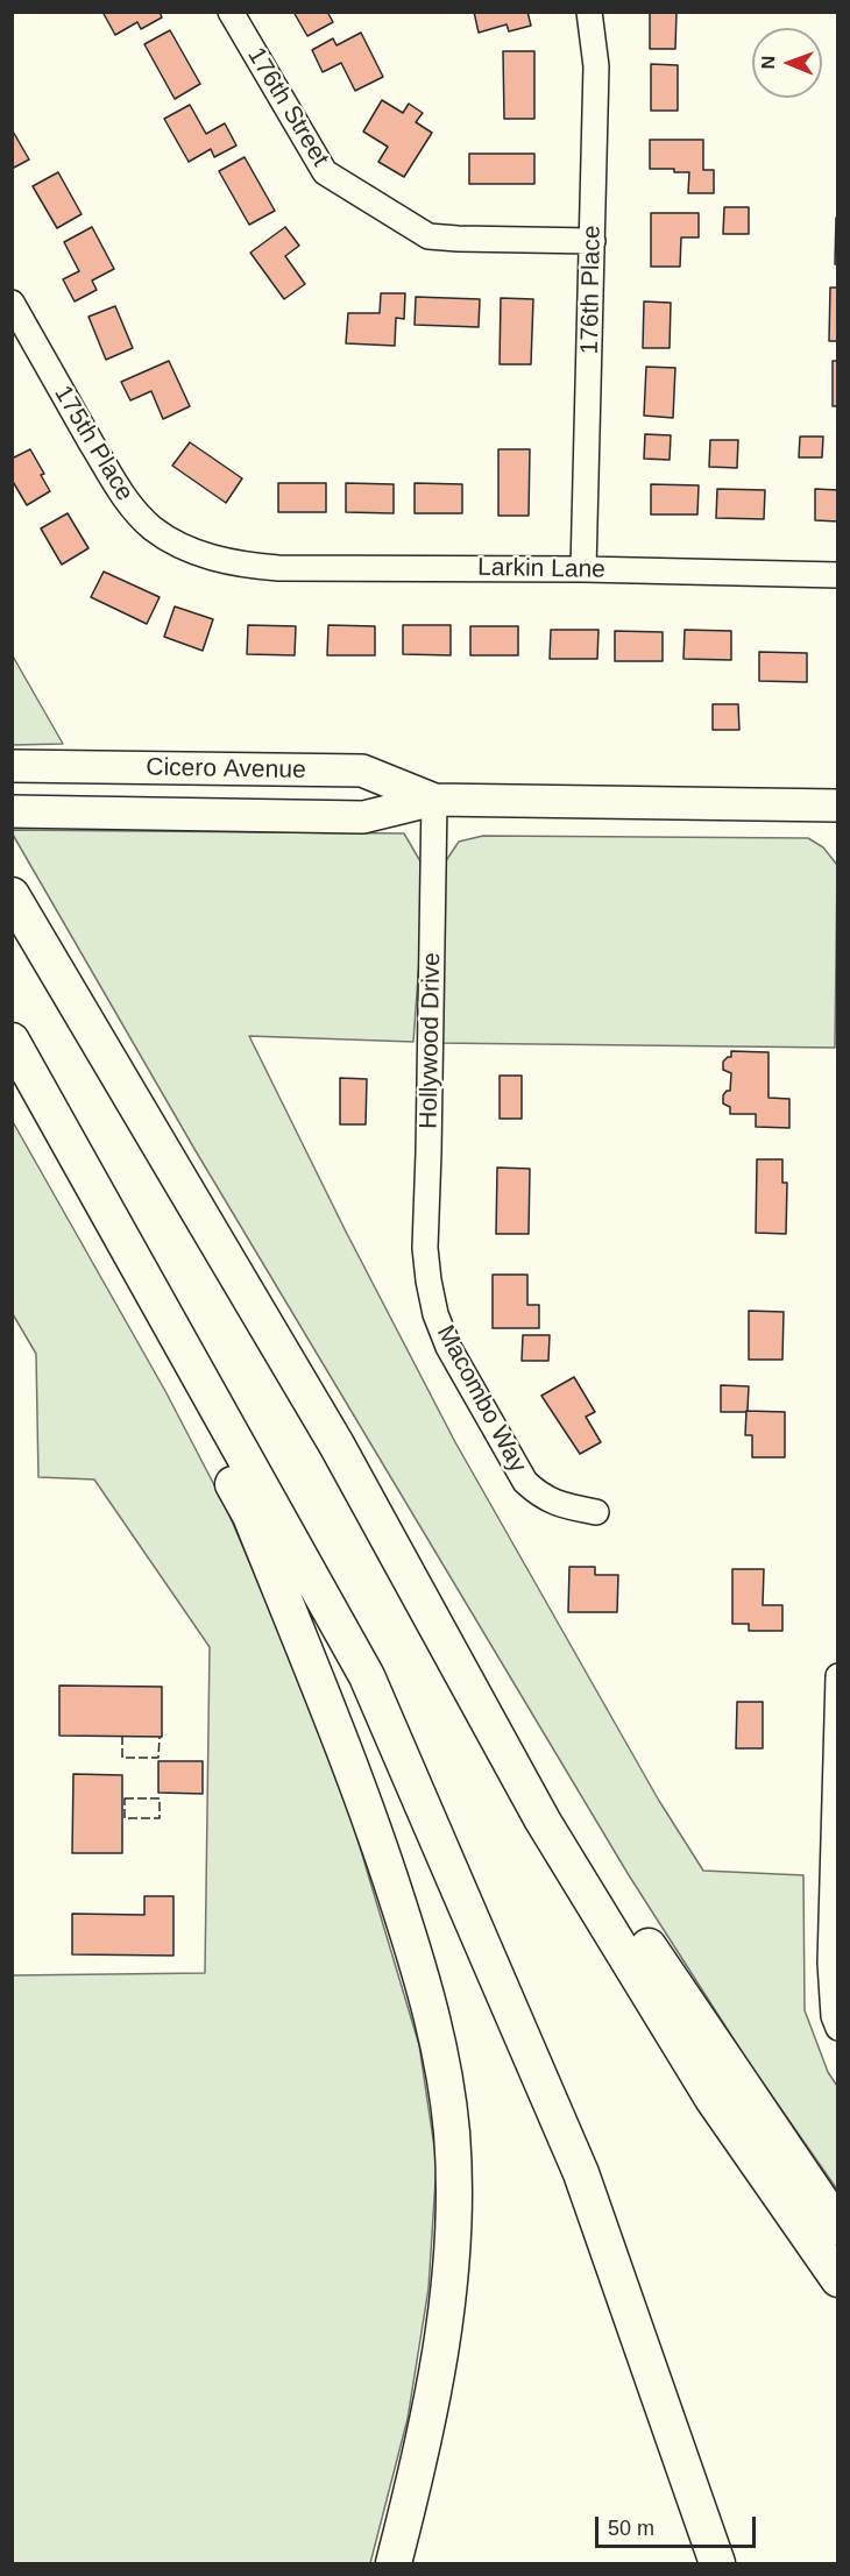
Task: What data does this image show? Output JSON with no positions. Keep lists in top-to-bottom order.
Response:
{
  "streets": {
    "main road": ["Cicero Avenue"],
    "street": [
      "176th Street",
      "176th Place",
      "175th Place",
      "Larkin Lane",
      "Hollywood Drive",
      "Macombo Way"
    ]
  },
  "crossings": [
    ["176th Street", "176th Place"],
    ["176th Place", "Larkin Lane"],
    ["175th Place", "Larkin Lane"],
    ["Cicero Avenue", "Hollywood Drive"],
    ["Hollywood Drive", "Macombo Way"]
  ],
  "scale_bar": "50 m",
  "north": "left"
}
